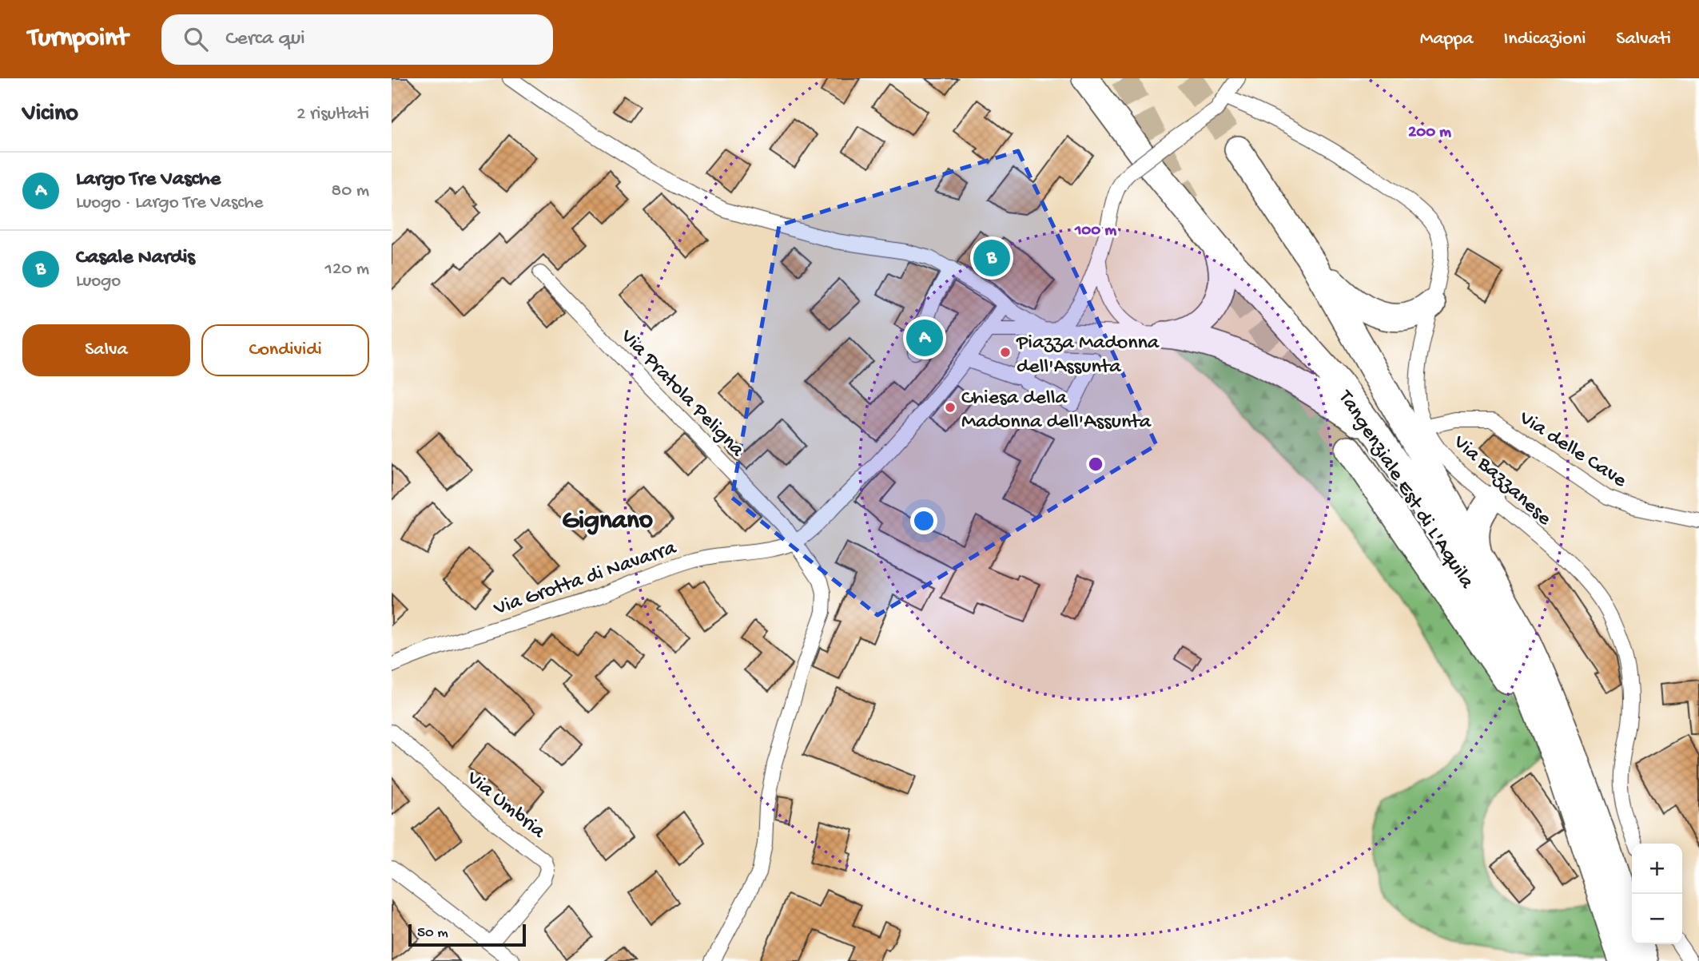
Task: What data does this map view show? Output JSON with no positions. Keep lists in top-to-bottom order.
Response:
{
  "streets": {
    "highway": ["Tangenziale Est di L'Aquila"],
    "street": [
      "Via Pratola Peligna",
      "Via delle Cave",
      "Via Bazzanese",
      "Via Grotta di Navarra",
      "Via Umbria"
    ]
  },
  "crossings": [
    ["Via Pratola Peligna", "Via Grotta di Navarra"],
    ["Via delle Cave", "Via Bazzanese"]
  ],
  "districts": ["Gignano"],
  "places": ["Piazza Madonna dell'Assunta", "Chiesa della Madonna dell'Assunta"],
  "scale_bar": "50 m",
  "page": {
    "header": "Turnpoint",
    "search": "Cerca qui",
    "nav": ["Mappa", "Indicazioni", "Salvati"],
    "heading": ["Vicino", "2 risultati"],
    "list": [
      {
        "mark": "A",
        "name": "Largo Tre Vasche",
        "note": "Luogo · Largo Tre Vasche",
        "value": "80 m"
      },
      {
        "mark": "B",
        "name": "Casale Nardis",
        "note": "Luogo",
        "value": "120 m"
      }
    ],
    "pins": ["B", "A"],
    "buttons": ["Salva", "Condividi"],
    "map_buttons": ["+", "−"],
    "scale": "50 m"
  },
  "rings": ["200 m", "100 m"]
}
